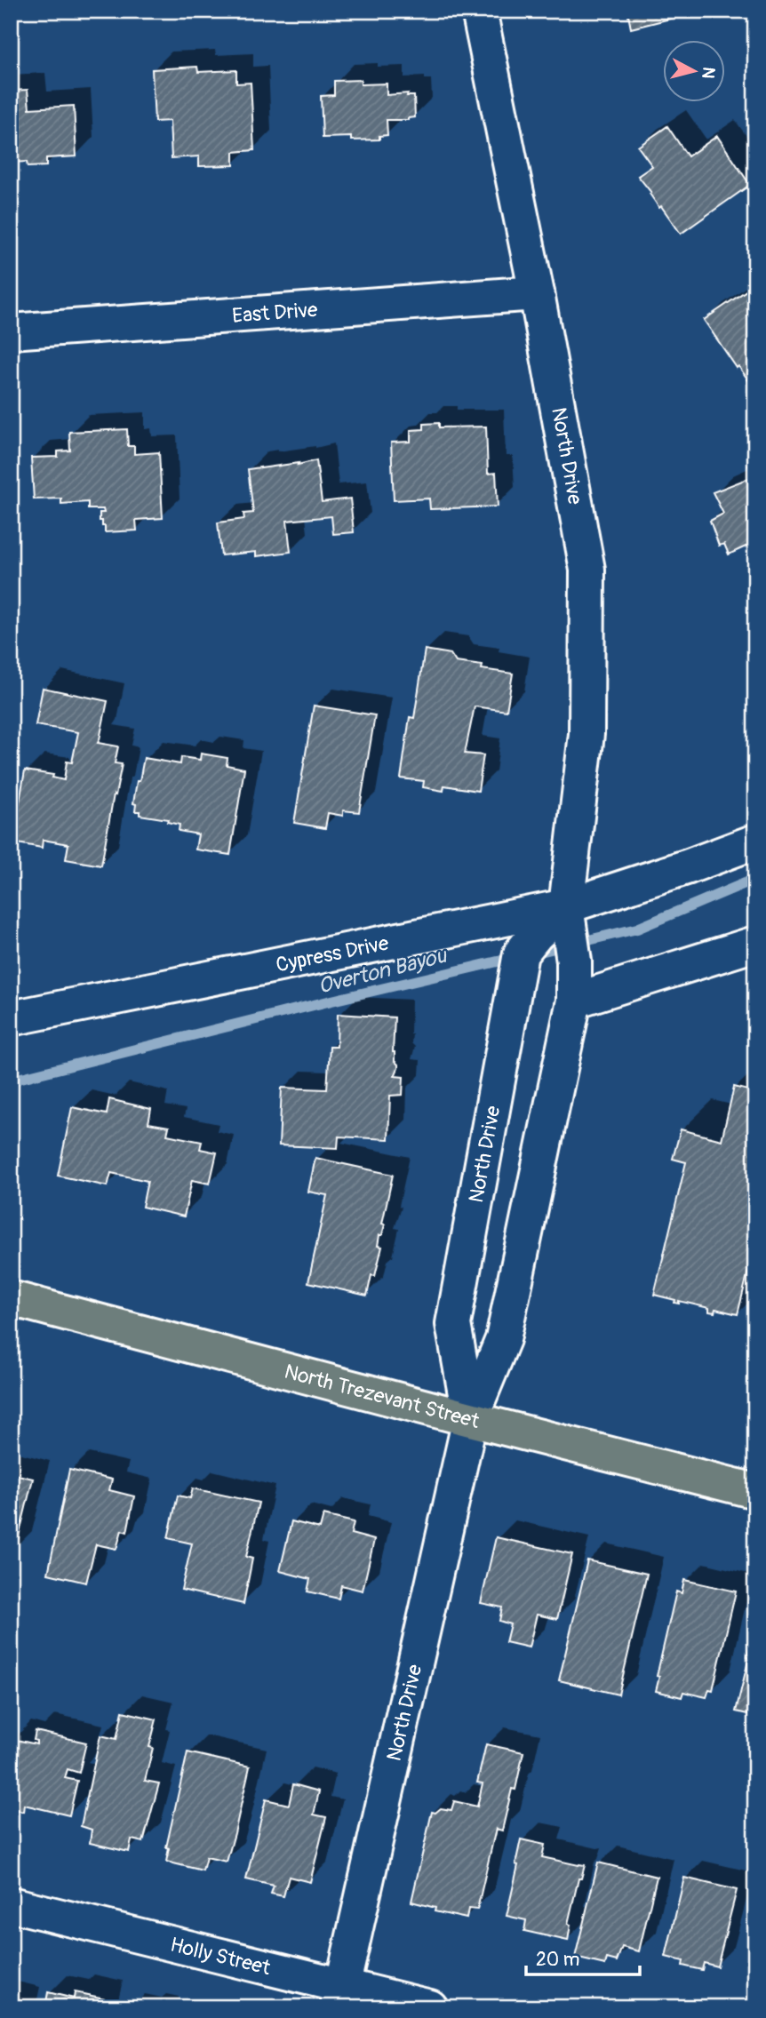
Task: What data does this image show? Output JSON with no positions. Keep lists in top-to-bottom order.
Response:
{
  "streets": {
    "main road": ["North Trezevant Street"],
    "street": [
      "East Drive",
      "North Drive",
      "Cypress Drive",
      "Holly Street"
    ]
  },
  "crossings": [
    ["East Drive", "North Drive"],
    ["North Drive", "Cypress Drive"],
    ["North Drive", "North Trezevant Street"],
    ["North Drive", "Holly Street"]
  ],
  "water": ["Overton Bayou"],
  "scale_bar": "20 m",
  "north": "right"
}
